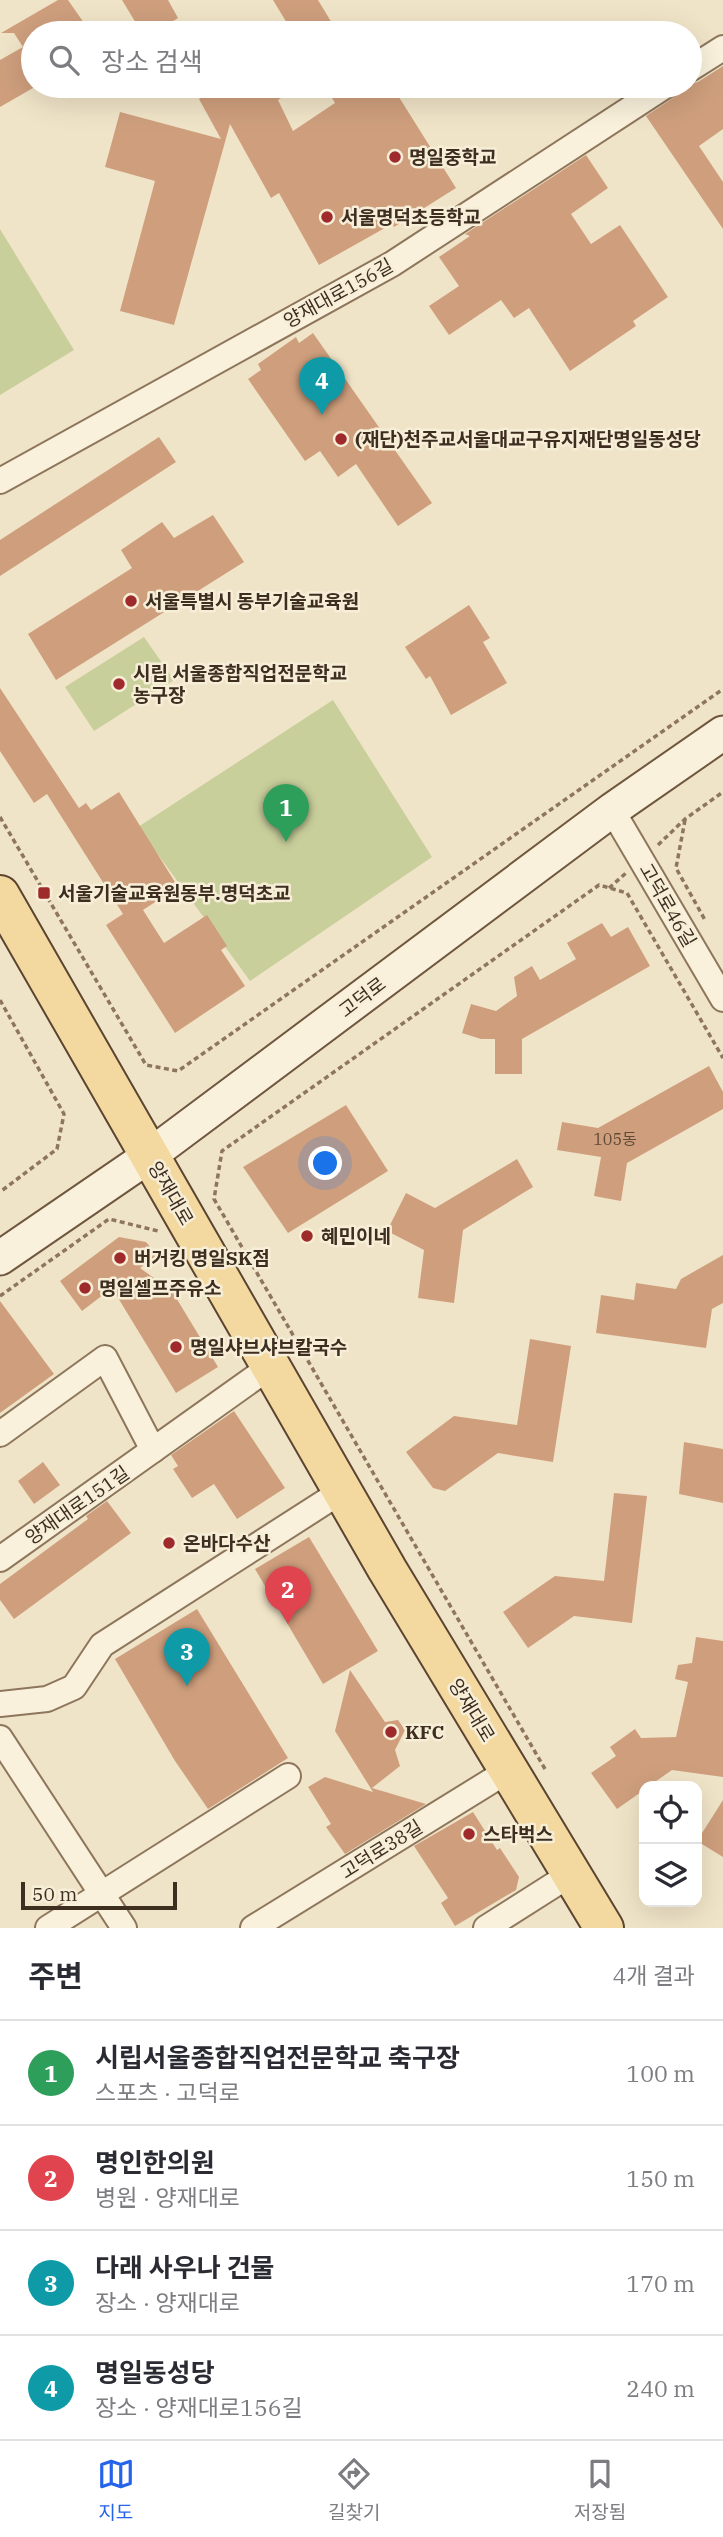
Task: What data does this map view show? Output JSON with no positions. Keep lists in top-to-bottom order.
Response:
{
  "streets": {
    "main road": ["고덕로", "양재대로"],
    "street": [
      "양재대로156길",
      "고덕로46길",
      "양재대로151길",
      "고덕로38길"
    ]
  },
  "crossings": [
    ["고덕로46길", "고덕로"],
    ["고덕로", "양재대로"],
    ["양재대로", "양재대로151길"],
    ["양재대로", "고덕로38길"]
  ],
  "places": {
    "other": [
      "명일중학교",
      "서울명덕초등학교",
      "(재단)천주교서울대교구유지재단명일동성당",
      "서울특별시 동부기술교육원",
      "시립 서울종합직업전문학교 농구장",
      "혜민이네",
      "버거킹 명일SK점",
      "명일셀프주유소",
      "명일샤브샤브칼국수",
      "온바다수산",
      "KFC",
      "스타벅스"
    ],
    "transit": ["서울기술교육원동부.명덕초교"]
  },
  "house_numbers": ["105동"],
  "scale_bar": "50 m",
  "page": {
    "search": "장소 검색",
    "pins": [
      "4",
      "1",
      "2",
      "3"
    ],
    "scale": "50 m",
    "heading": ["주변", "4개 결과"],
    "list": [
      {
        "mark": "1",
        "name": "시립서울종합직업전문학교 축구장",
        "note": "스포츠 · 고덕로",
        "value": "100 m"
      },
      {
        "mark": "2",
        "name": "명인한의원",
        "note": "병원 · 양재대로",
        "value": "150 m"
      },
      {
        "mark": "3",
        "name": "다래 사우나 건물",
        "note": "장소 · 양재대로",
        "value": "170 m"
      },
      {
        "mark": "4",
        "name": "명일동성당",
        "note": "장소 · 양재대로156길",
        "value": "240 m"
      }
    ],
    "nav": ["지도", "길찾기", "저장됨"]
  }
}
